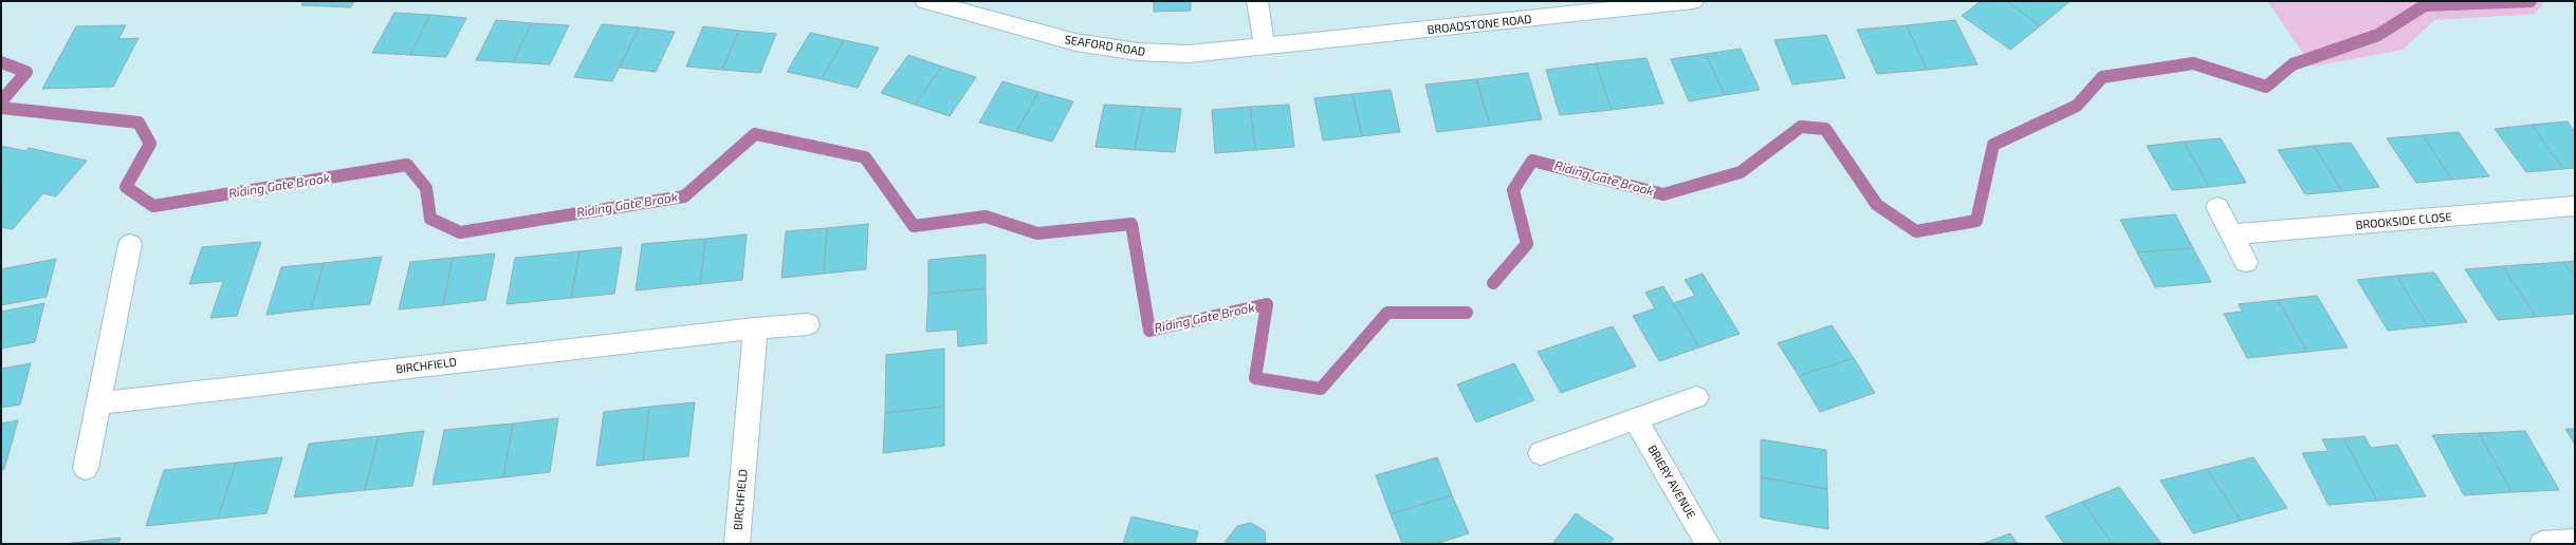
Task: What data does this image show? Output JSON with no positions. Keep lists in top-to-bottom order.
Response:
{
  "streets": {
    "street": [
      "BROADSTONE ROAD",
      "SEAFORD ROAD",
      "BROOKSIDE CLOSE",
      "BIRCHFIELD",
      "BRIERY AVENUE"
    ]
  },
  "crossings": [
    ["BROADSTONE ROAD", "SEAFORD ROAD"]
  ],
  "water": ["Riding Gate Brook"]
}
